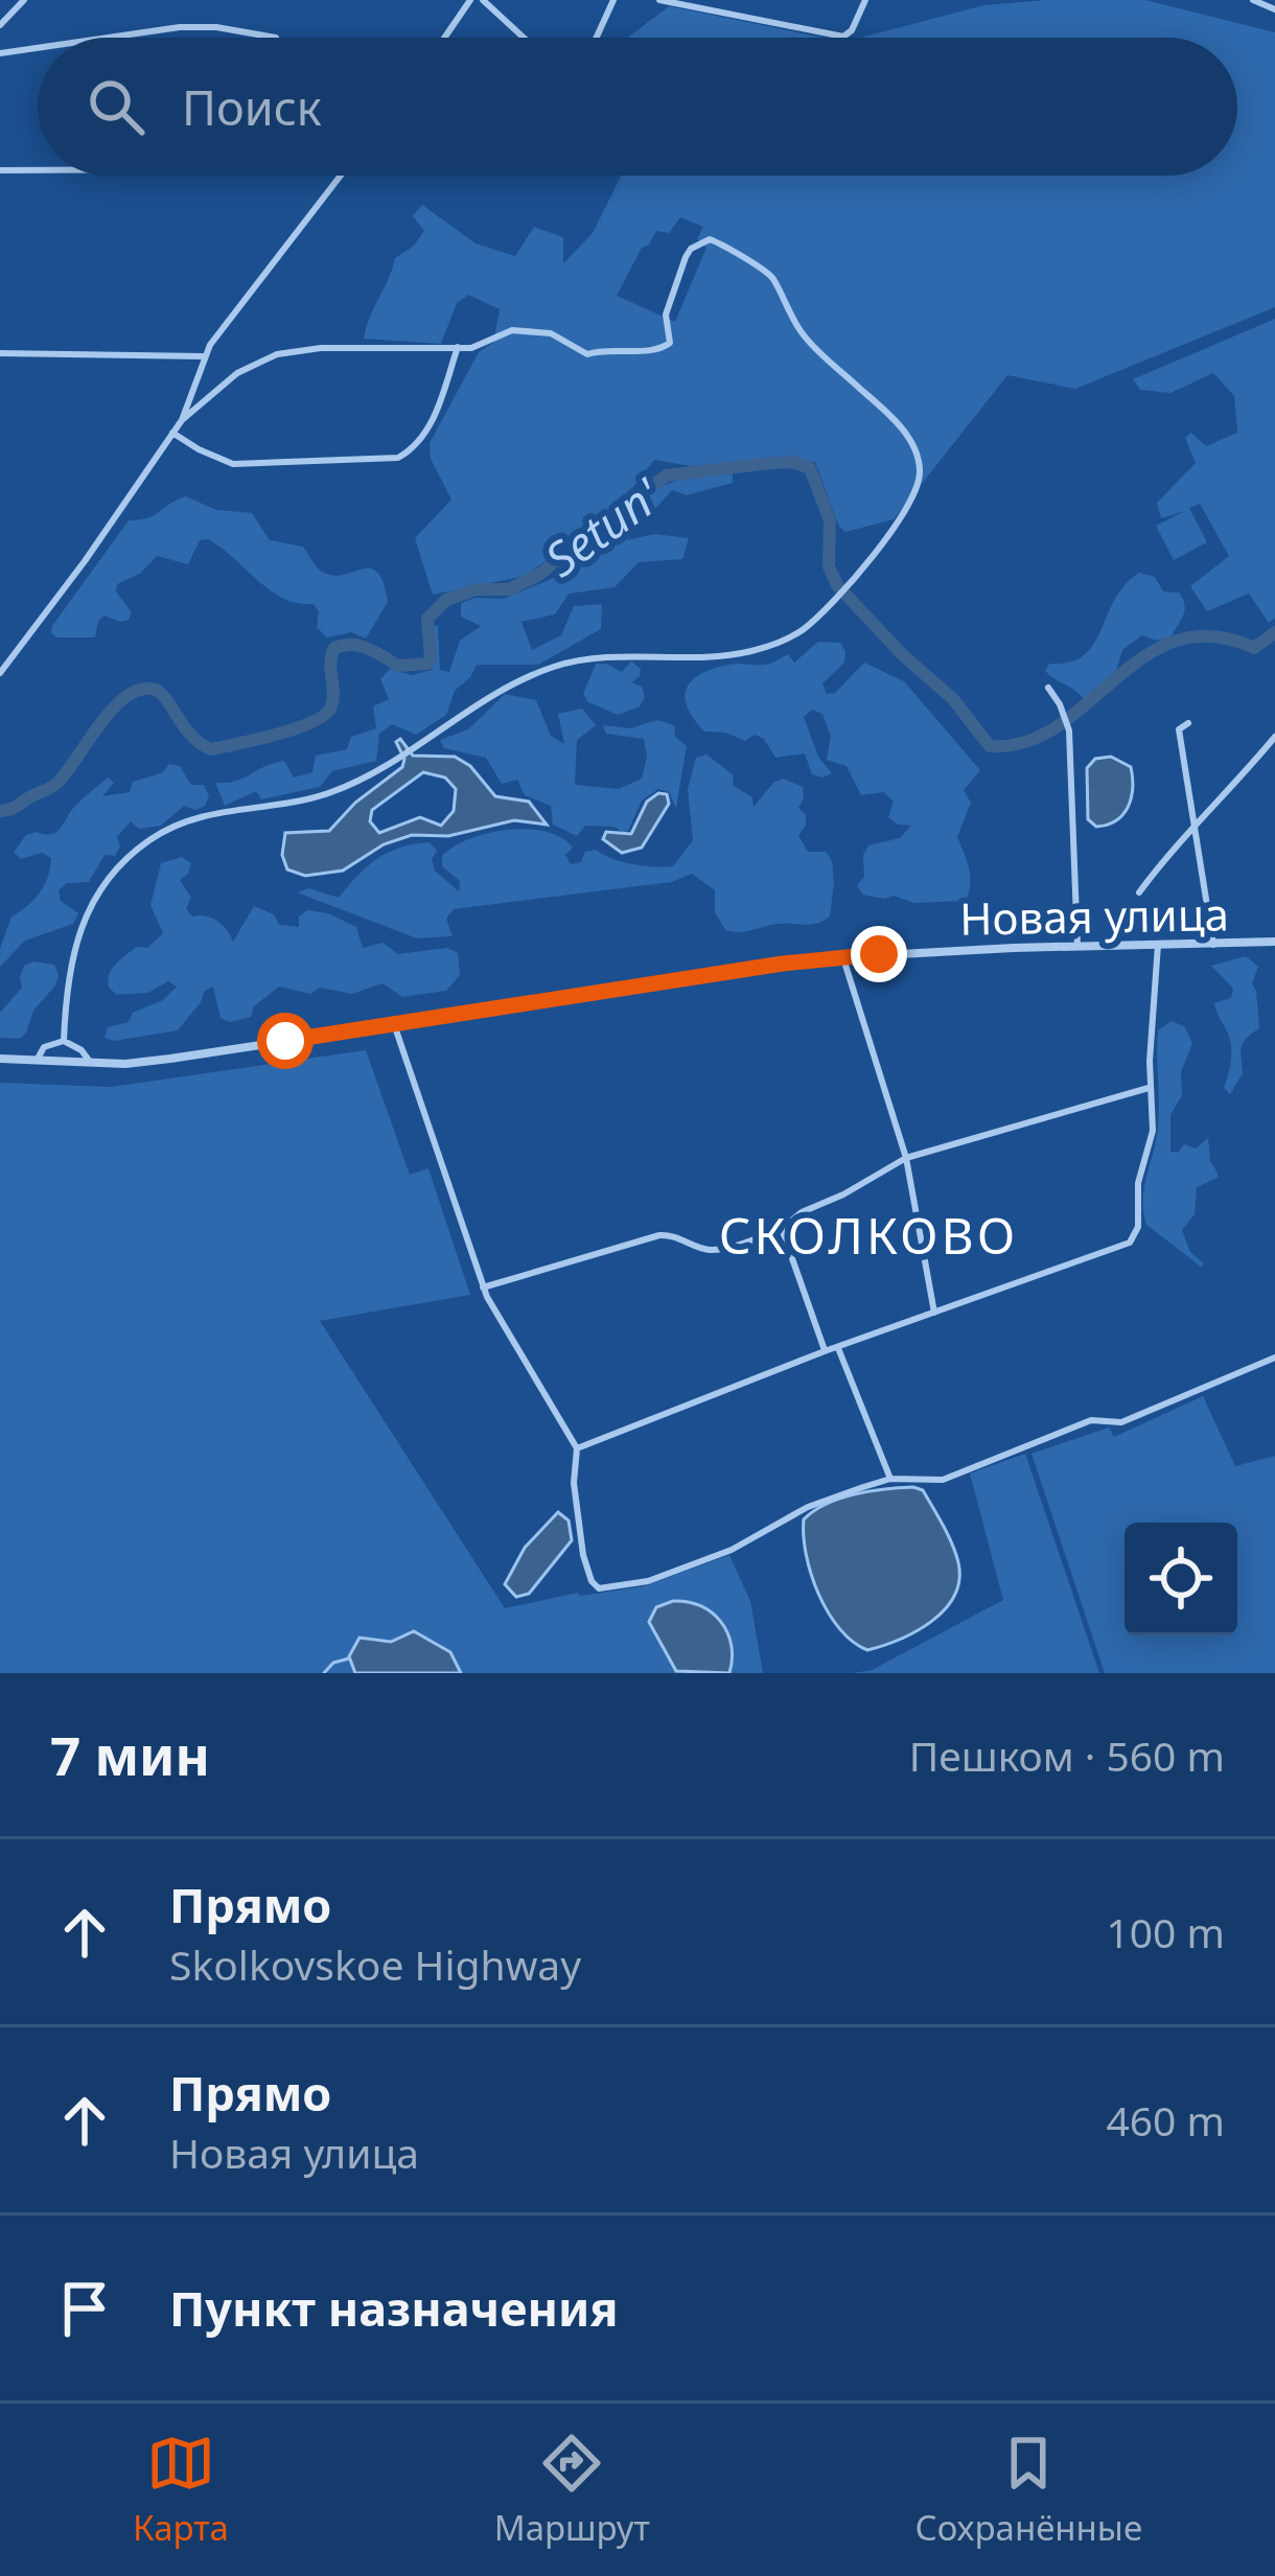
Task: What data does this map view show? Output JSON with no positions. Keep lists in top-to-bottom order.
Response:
{
  "streets": {
    "street": ["Новая улица"]
  },
  "districts": ["СКОЛКОВО"],
  "water": ["Setun'"],
  "page": {
    "search": "Поиск",
    "heading": ["7 мин", "Пешком · 560 m"],
    "list": [
      ["Прямо", "Skolkovskoe Highway", "100 m"],
      ["Прямо", "Новая улица", "460 m"],
      "Пункт назначения"
    ],
    "nav": ["Карта", "Маршрут", "Сохранённые"]
  }
}
